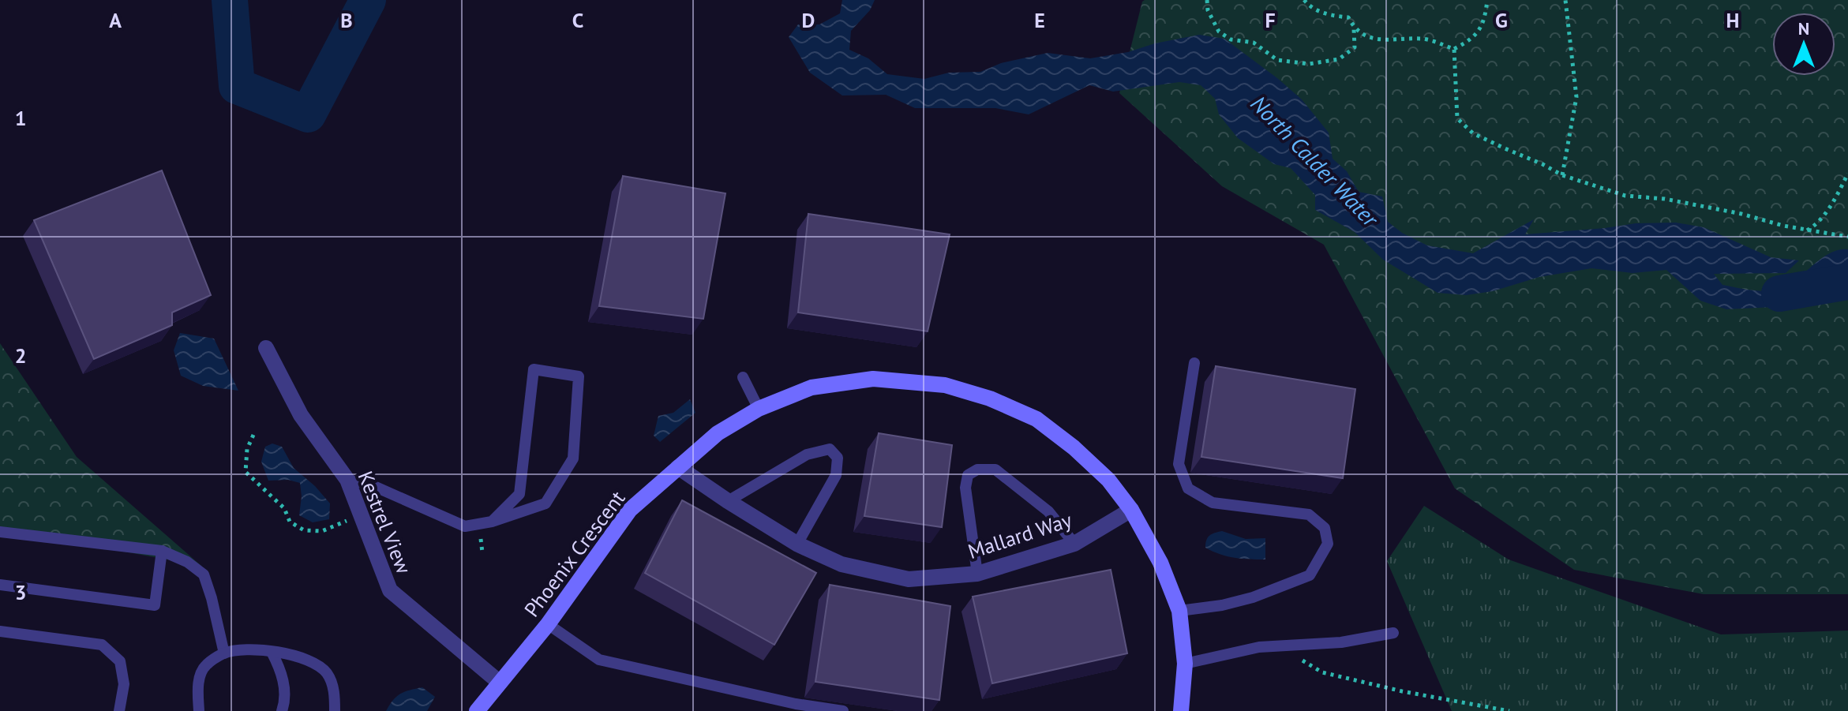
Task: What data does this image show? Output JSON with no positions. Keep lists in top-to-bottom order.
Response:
{
  "streets": {
    "street": ["Kestrel View", "Mallard Way", "Phoenix Crescent"]
  },
  "crossings": [
    ["Kestrel View", "Phoenix Crescent"],
    ["Mallard Way", "Phoenix Crescent"]
  ],
  "water": ["North Calder Water"],
  "north": "top",
  "grid": {
    "columns": [
      "A",
      "B",
      "C",
      "D",
      "E",
      "F",
      "G",
      "H"
    ],
    "rows": ["1", "2", "3"]
  }
}
